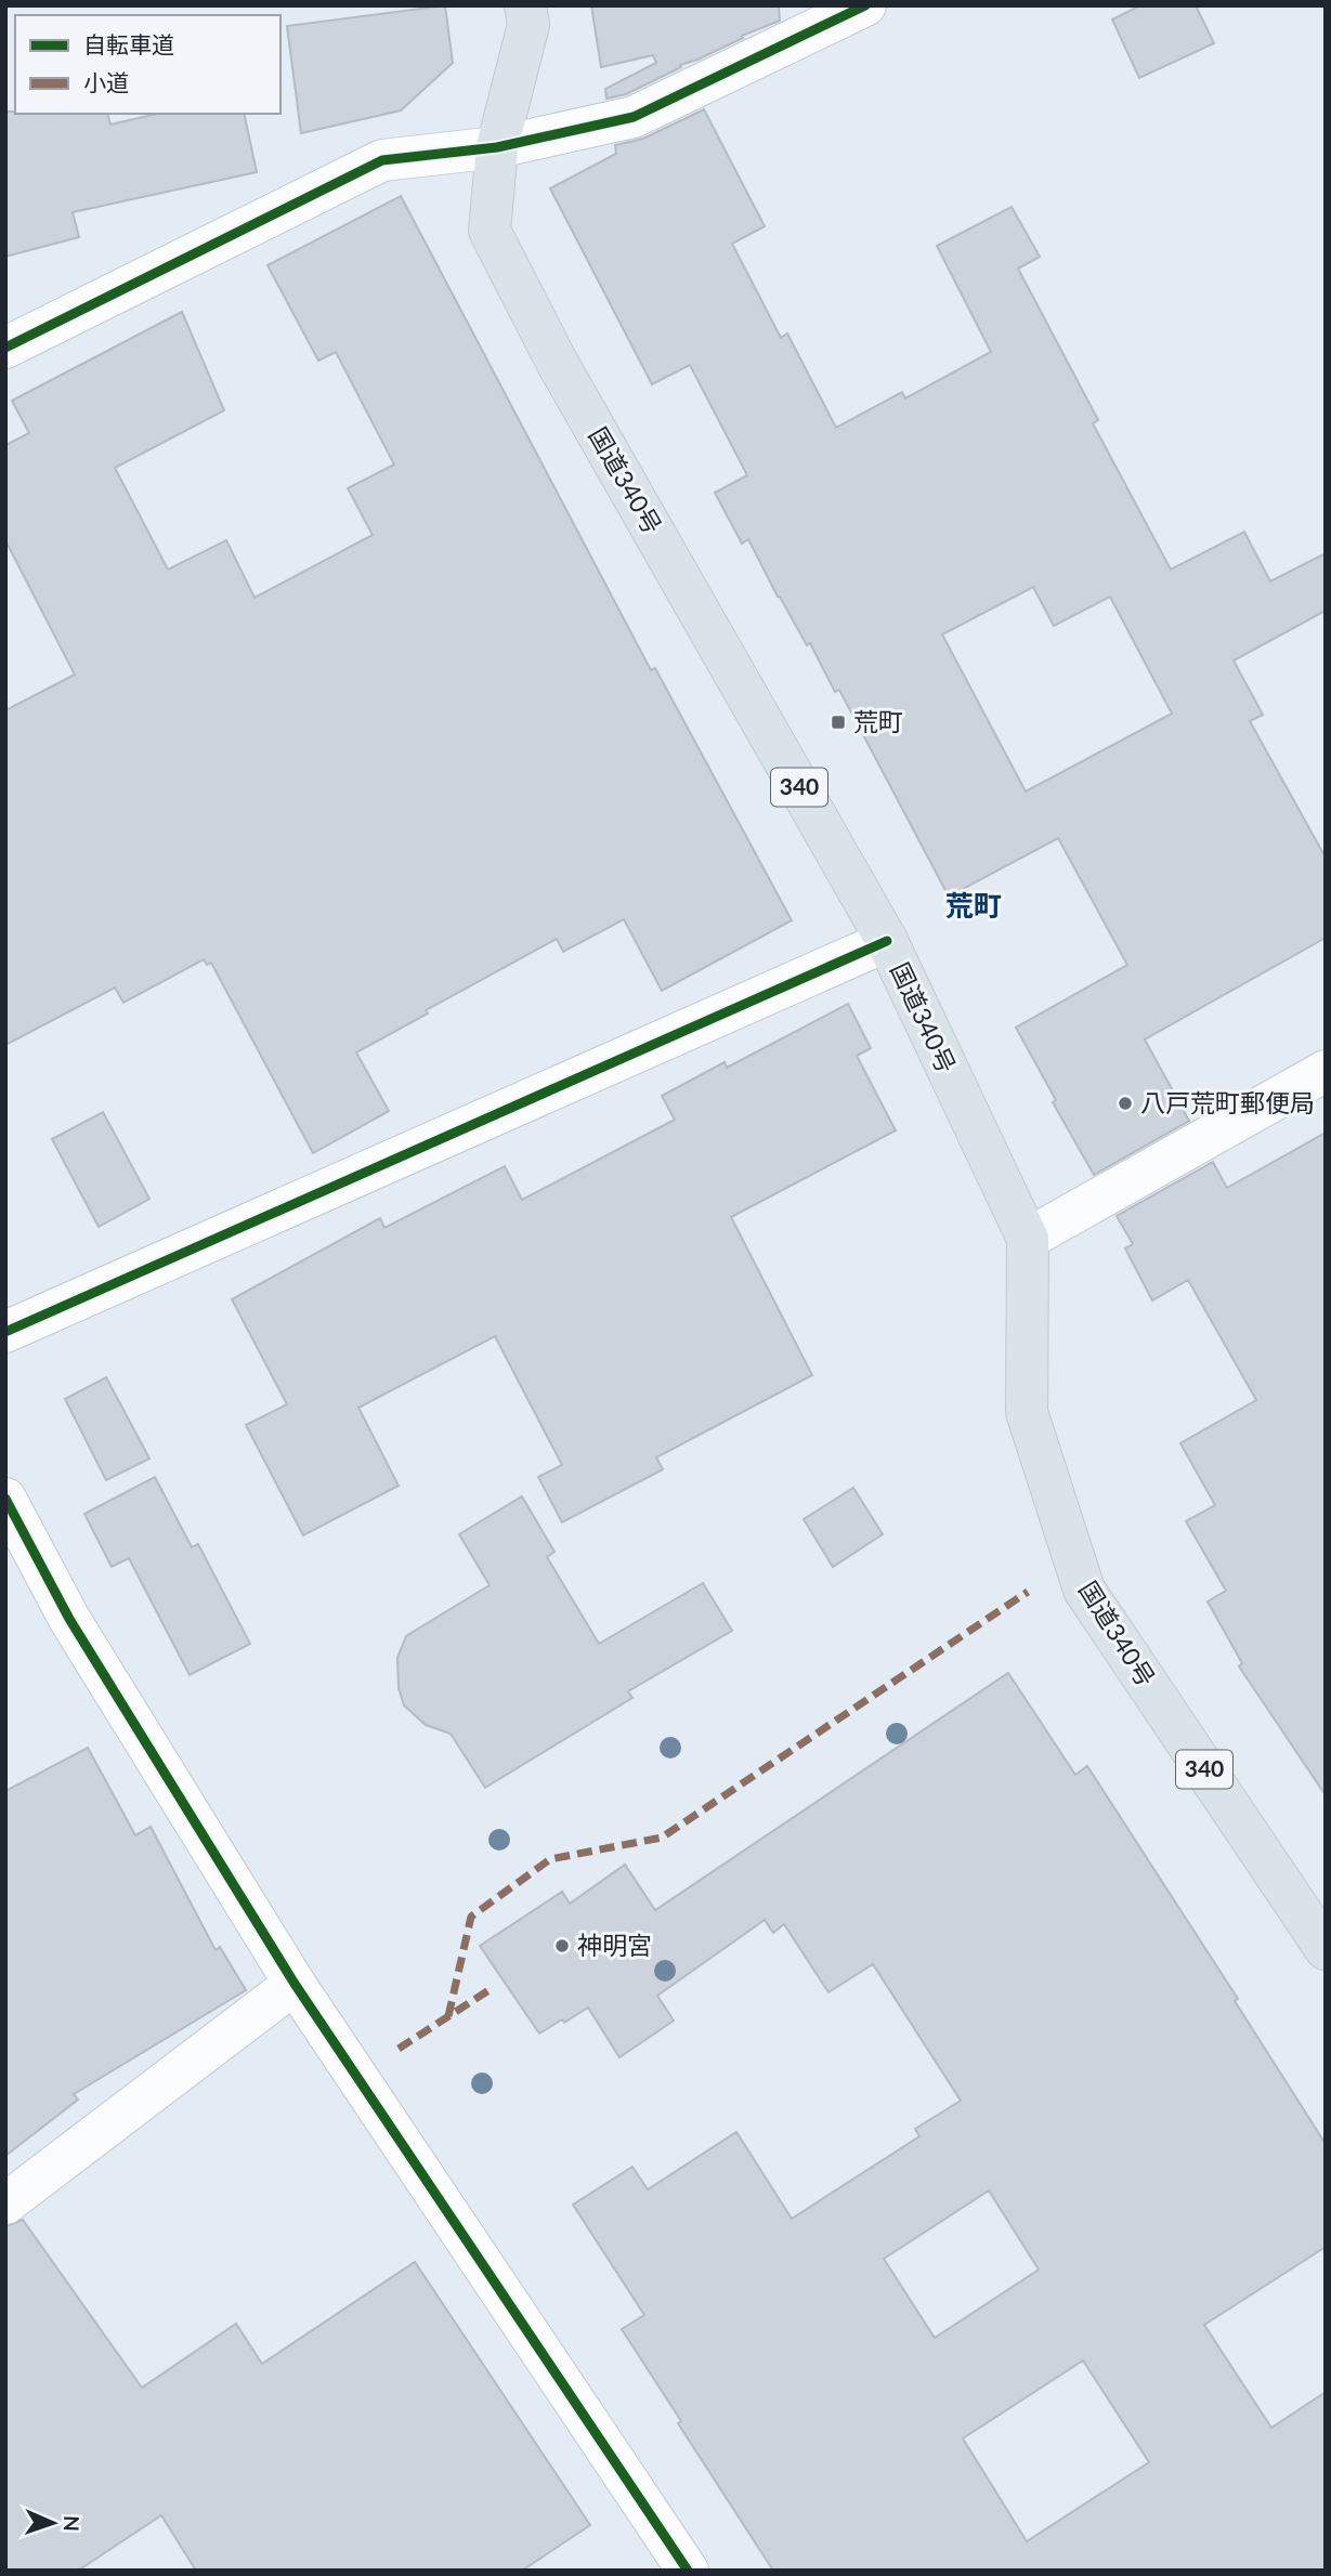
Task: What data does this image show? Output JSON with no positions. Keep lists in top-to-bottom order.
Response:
{
  "streets": {
    "highway": ["国道340号", "340"]
  },
  "districts": ["荒町"],
  "places": {
    "transit": ["荒町"],
    "other": ["八戸荒町郵便局", "神明宮"]
  },
  "legend": ["自転車道", "小道"],
  "north": "right"
}
